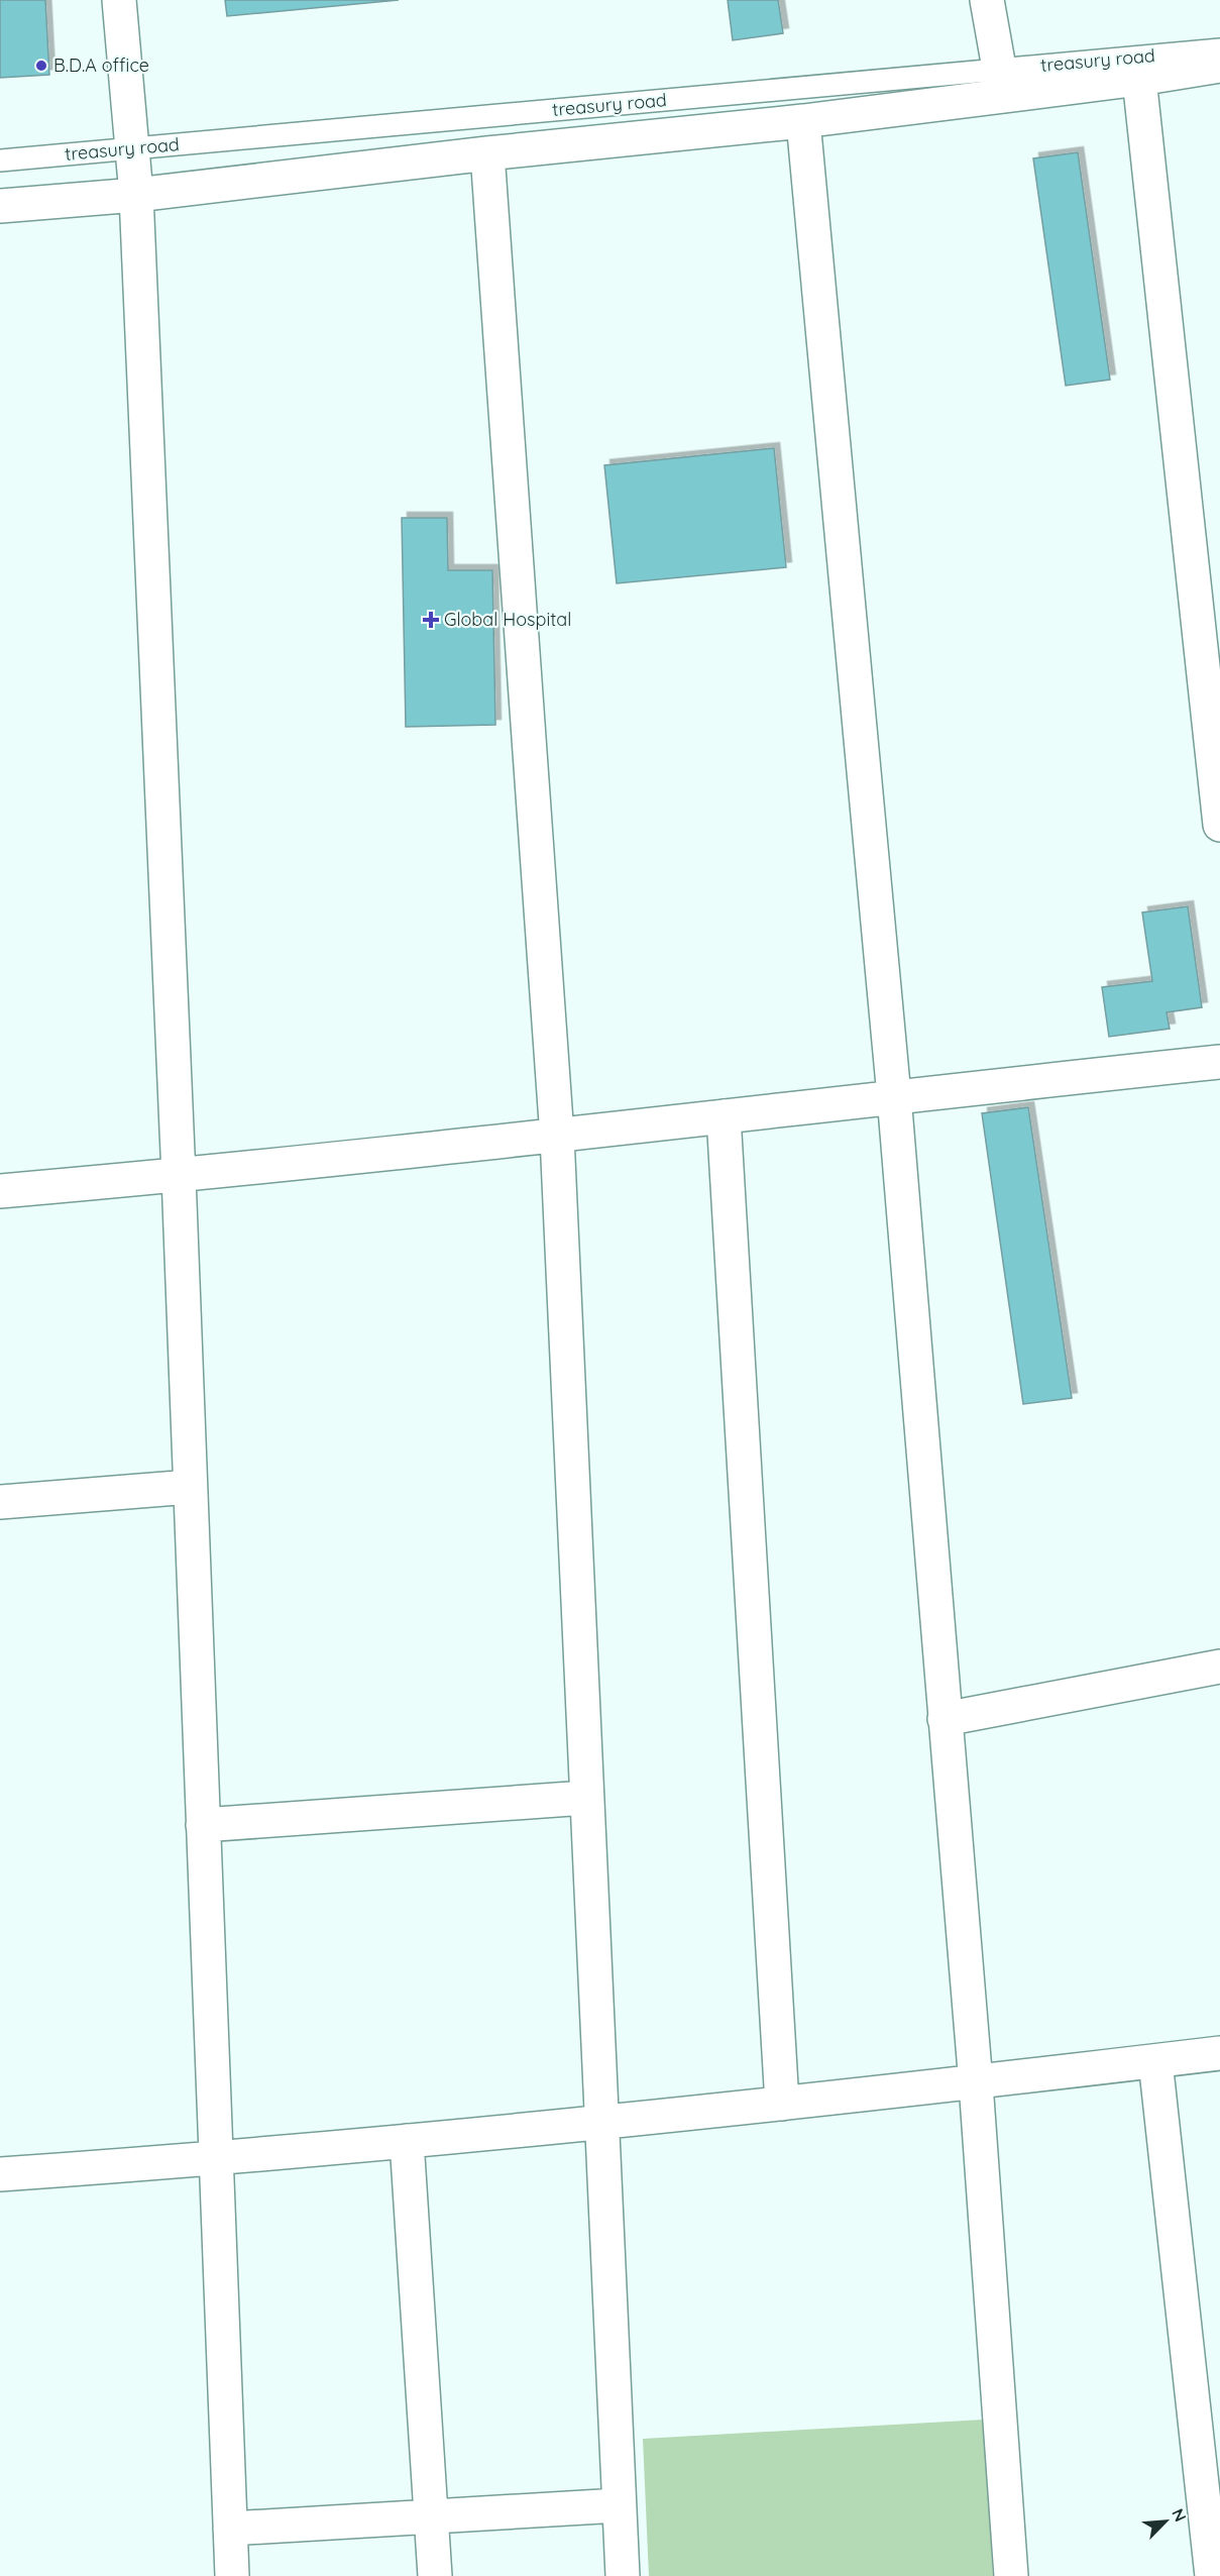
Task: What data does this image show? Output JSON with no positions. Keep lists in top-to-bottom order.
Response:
{
  "streets": {
    "lane": ["treasury road"]
  },
  "places": {
    "other": ["B.D.A office"],
    "health": ["Global Hospital"]
  },
  "north": "top right"
}
